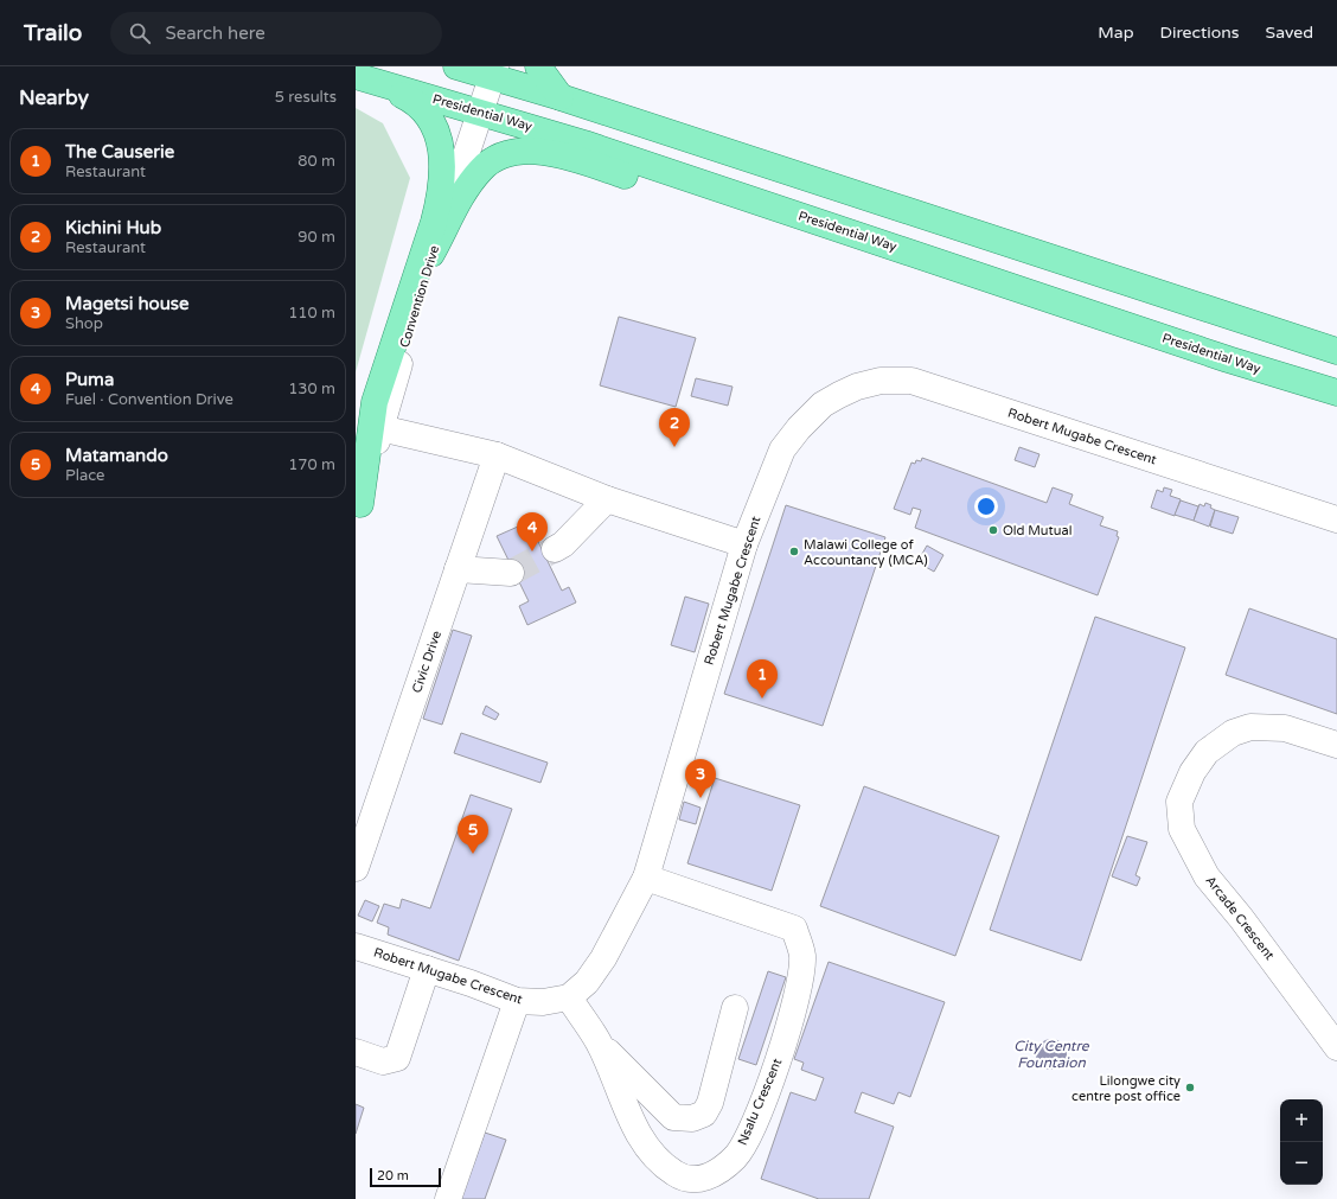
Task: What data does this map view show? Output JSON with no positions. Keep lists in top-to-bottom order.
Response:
{
  "streets": {
    "main road": ["Presidential Way"],
    "street": [
      "Convention Drive",
      "Robert Mugabe Crescent",
      "Civic Drive",
      "Arcade Crescent",
      "Nsalu Crescent"
    ]
  },
  "crossings": [
    ["Presidential Way", "Convention Drive"],
    ["Robert Mugabe Crescent", "Nsalu Crescent"]
  ],
  "water": ["City Centre Fountaion"],
  "places": ["Old Mutual", "Malawi College of Accountancy (MCA)", "Lilongwe city centre post office"],
  "scale_bar": "20 m",
  "page": {
    "header": "Trailo",
    "search": "Search here",
    "nav": ["Map", "Directions", "Saved"],
    "heading": ["Nearby", "5 results"],
    "list": [
      {
        "mark": "1",
        "name": "The Causerie",
        "note": "Restaurant",
        "value": "80 m"
      },
      {
        "mark": "2",
        "name": "Kichini Hub",
        "note": "Restaurant",
        "value": "90 m"
      },
      {
        "mark": "3",
        "name": "Magetsi house",
        "note": "Shop",
        "value": "110 m"
      },
      {
        "mark": "4",
        "name": "Puma",
        "note": "Fuel · Convention Drive",
        "value": "130 m"
      },
      {
        "mark": "5",
        "name": "Matamando",
        "note": "Place",
        "value": "170 m"
      }
    ],
    "pins": [
      "2",
      "4",
      "1",
      "3",
      "5"
    ],
    "map_buttons": ["+", "−"],
    "scale": "20 m"
  }
}
